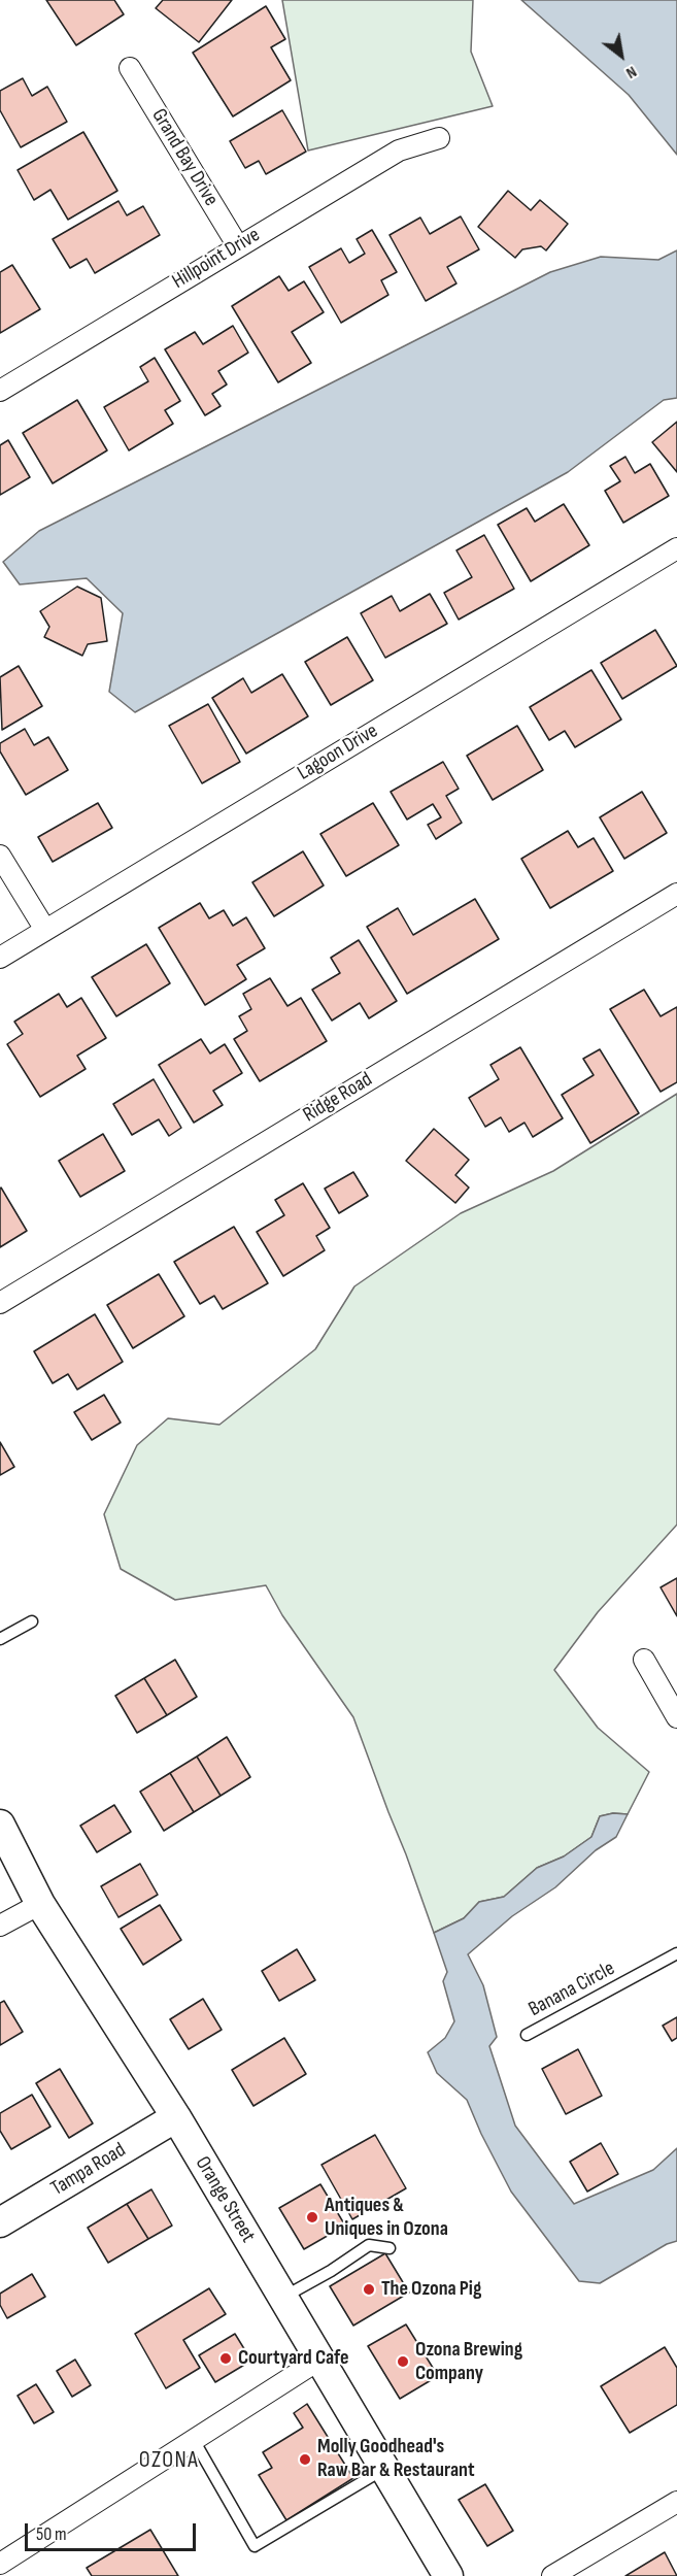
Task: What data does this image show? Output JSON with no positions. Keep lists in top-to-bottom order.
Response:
{
  "streets": {
    "street": [
      "Grand Bay Drive",
      "Hillpoint Drive",
      "Lagoon Drive",
      "Ridge Road",
      "Tampa Road",
      "Orange Street"
    ],
    "lane": ["Banana Circle"]
  },
  "crossings": [
    ["Grand Bay Drive", "Hillpoint Drive"],
    ["Tampa Road", "Orange Street"]
  ],
  "districts": ["OZONA"],
  "places": [
    "Antiques & Uniques in Ozona",
    "The Ozona Pig",
    "Courtyard Cafe",
    "Ozona Brewing Company",
    "Molly Goodhead's Raw Bar & Restaurant"
  ],
  "scale_bar": "50 m",
  "north": "bottom right"
}
